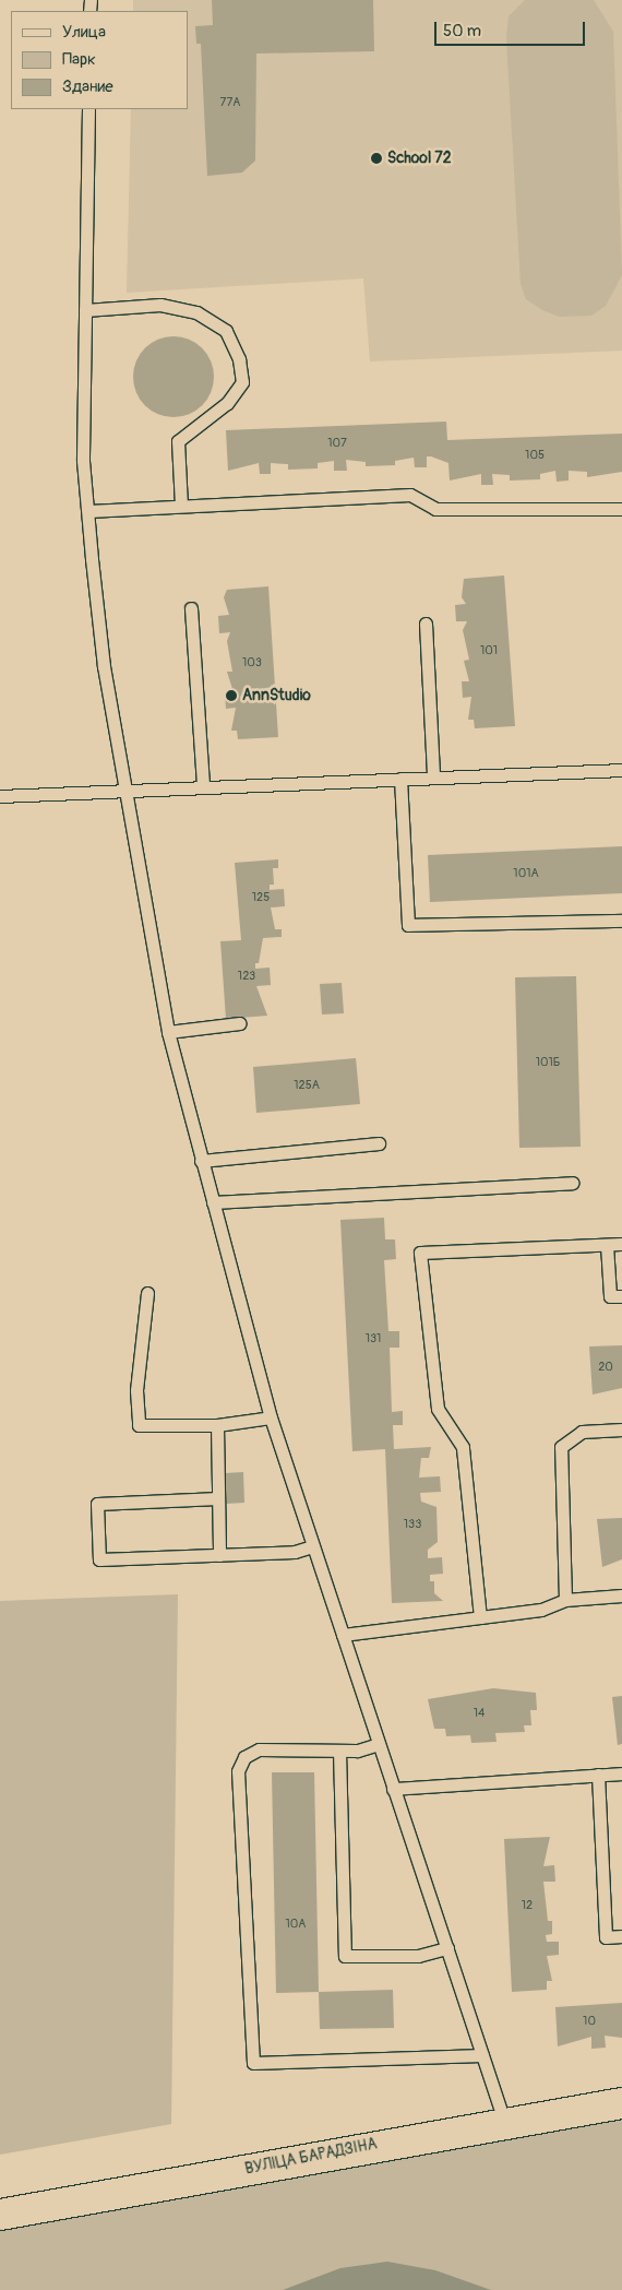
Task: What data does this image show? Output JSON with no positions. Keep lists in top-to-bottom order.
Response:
{
  "streets": {
    "street": ["ВУЛІЦА БАРАДЗІНА"]
  },
  "places": ["School 72", "AnnStudio"],
  "house_numbers": [
    "77А",
    "107",
    "105",
    "101",
    "103",
    "101А",
    "125",
    "123",
    "101Б",
    "125А",
    "131",
    "20",
    "133",
    "14",
    "12",
    "10А",
    "10"
  ],
  "legend": ["Улица", "Парк", "Здание"],
  "scale_bar": "50 m"
}
